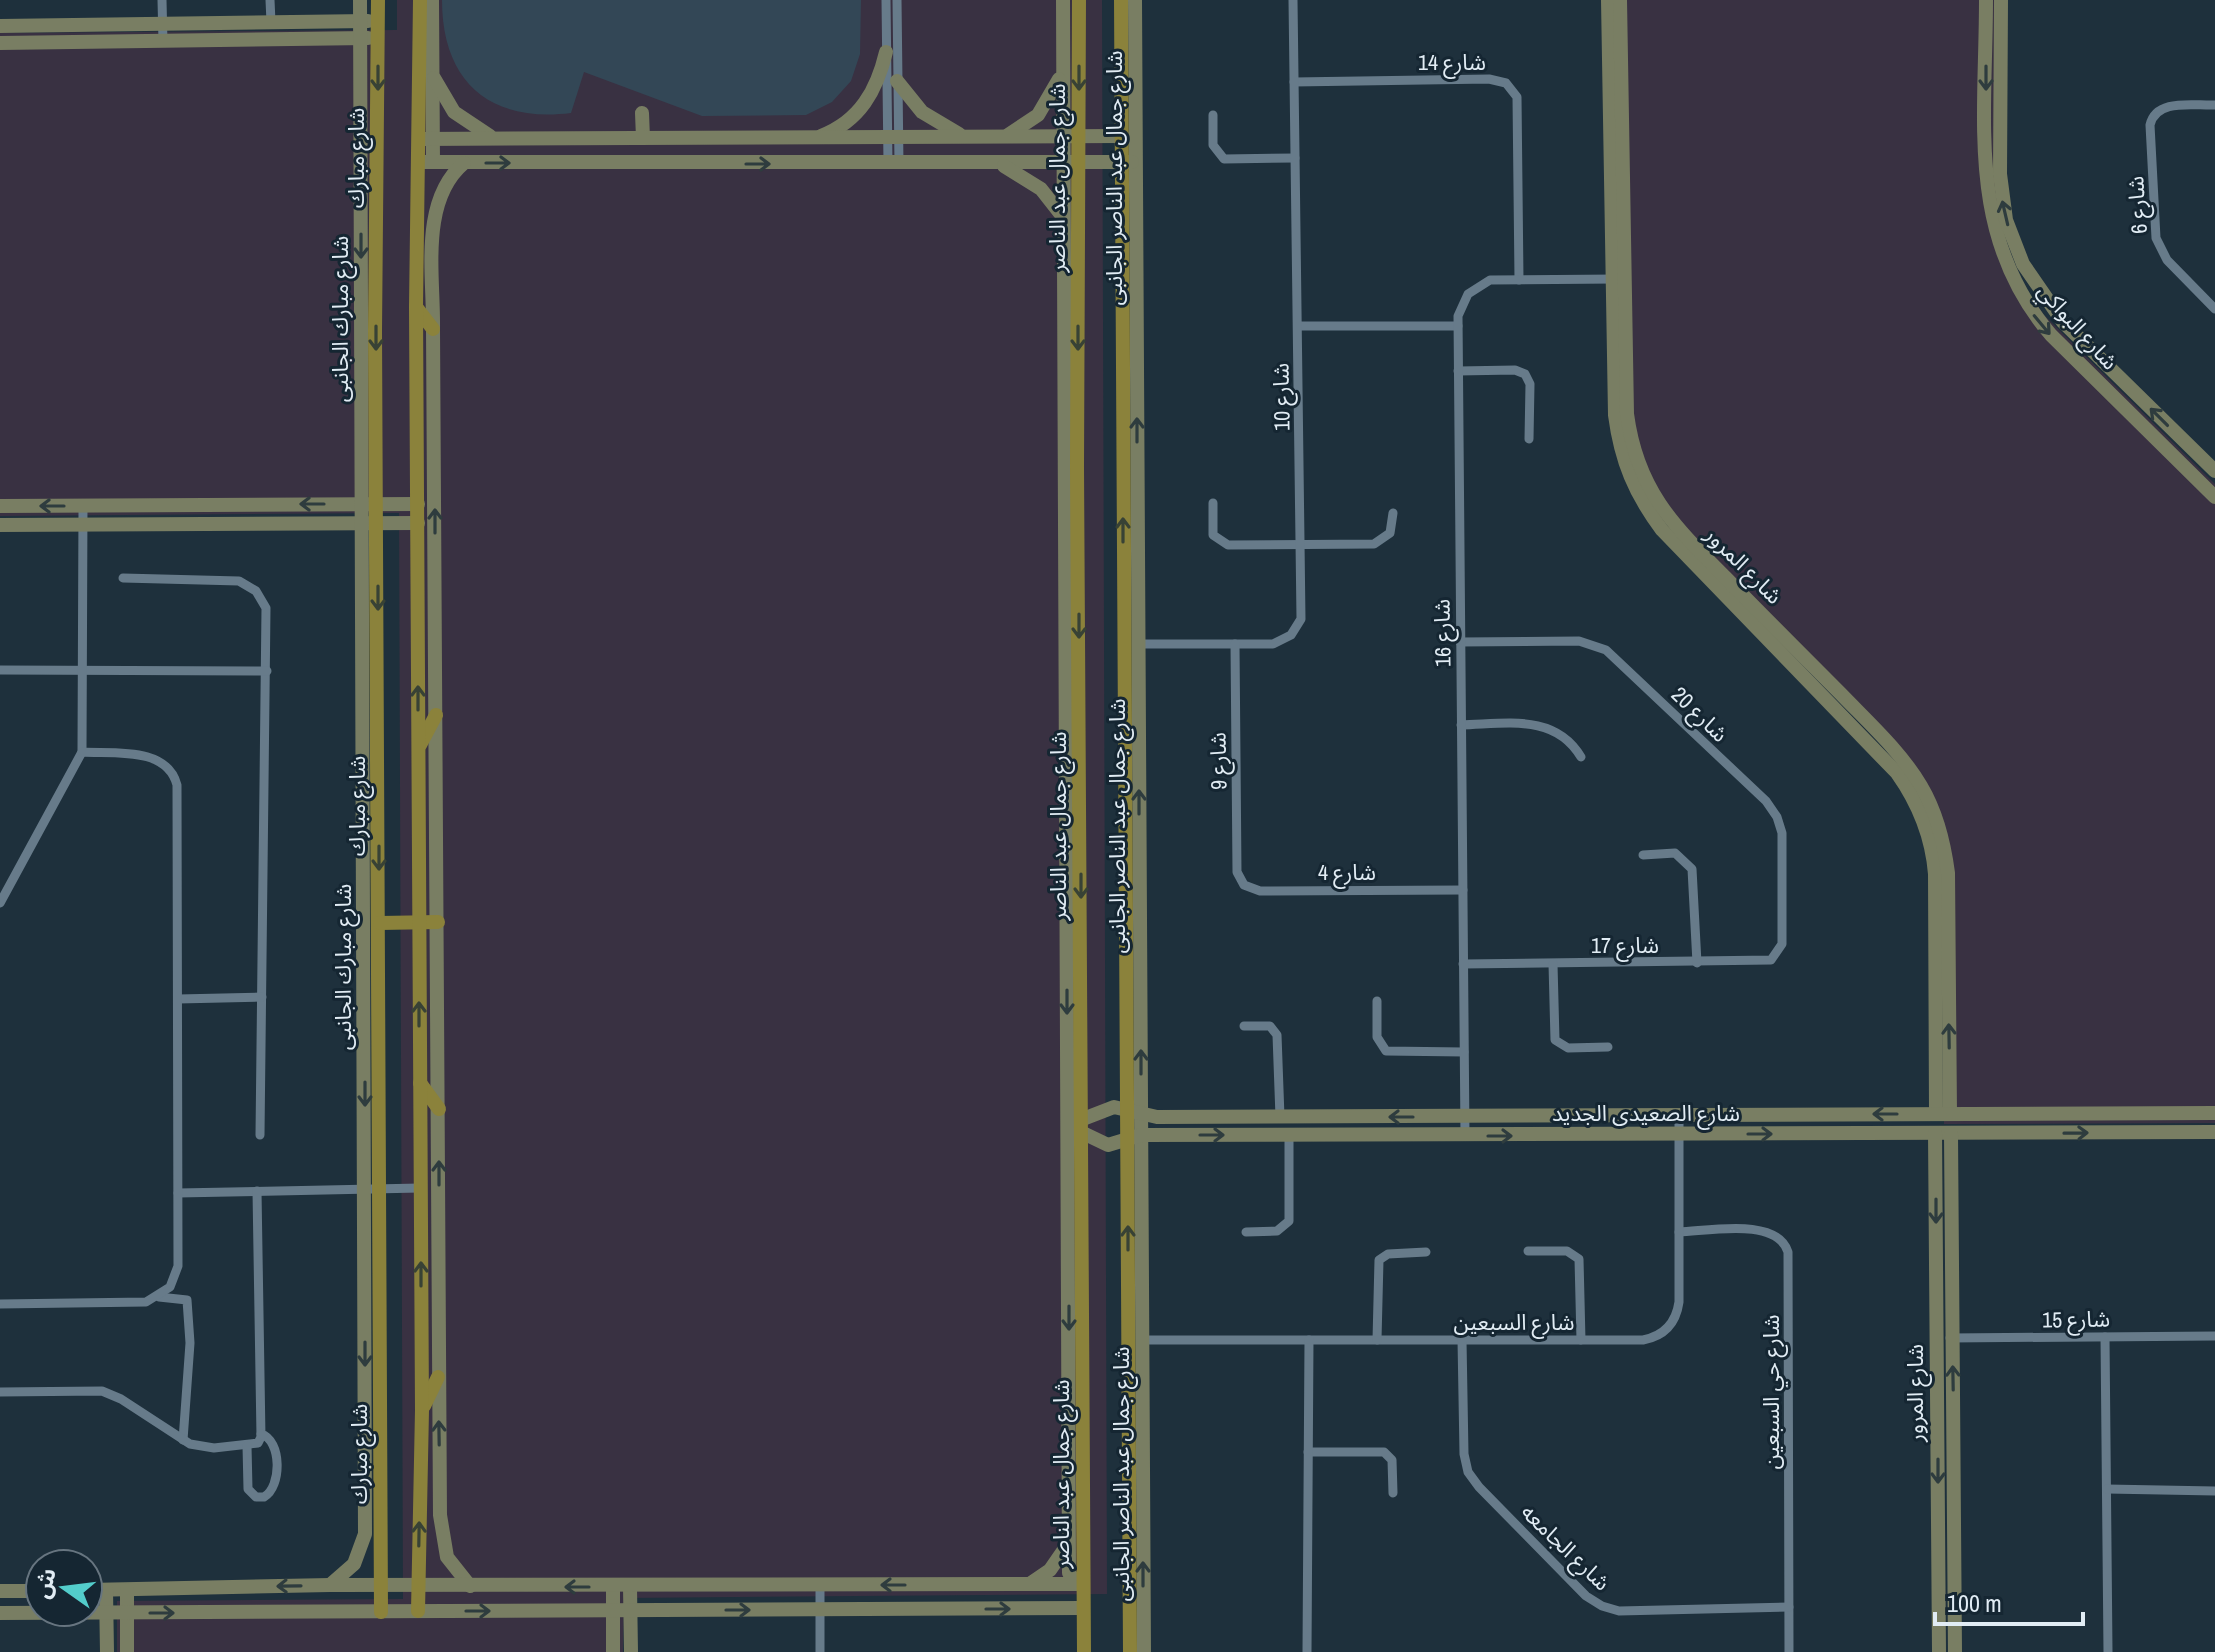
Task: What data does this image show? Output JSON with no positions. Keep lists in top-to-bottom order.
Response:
{
  "streets": {
    "main road": [
      "شارع مبارك",
      "شارع جمال عبد الناصر",
      "شارع جمال عبد الناصر الجانبى",
      "شارع مبارك الجانبى",
      "شارع البواكي",
      "شارع المرور",
      "شارع الصعيدى الجديد"
    ],
    "street": [
      "شارع 14",
      "شارع 6",
      "شارع 10",
      "شارع 16",
      "شارع 20",
      "شارع 9",
      "شارع 4",
      "شارع 17",
      "شارع 15",
      "شارع السبعين",
      "شارع حي السبعين",
      "شارع الجامعه"
    ]
  },
  "crossings": [
    ["شارع 14", "شارع 10"],
    ["شارع 14", "شارع 16"],
    ["شارع مبارك", "شارع مبارك الجانبى"],
    ["شارع جمال عبد الناصر", "شارع جمال عبد الناصر الجانبى"],
    ["شارع جمال عبد الناصر", "شارع الصعيدى الجديد"],
    ["شارع جمال عبد الناصر الجانبى", "شارع 10"],
    ["شارع جمال عبد الناصر الجانبى", "شارع الصعيدى الجديد"],
    ["شارع جمال عبد الناصر الجانبى", "شارع السبعين"],
    ["شارع 10", "شارع 9"],
    ["شارع المرور", "شارع 16"],
    ["شارع المرور", "شارع الصعيدى الجديد"],
    ["شارع المرور", "شارع 15"],
    ["شارع 16", "شارع 20"],
    ["شارع 16", "شارع 4"],
    ["شارع 16", "شارع 17"],
    ["شارع 16", "شارع الصعيدى الجديد"],
    ["شارع 20", "شارع 17"],
    ["شارع 9", "شارع 4"],
    ["شارع الصعيدى الجديد", "شارع السبعين"],
    ["شارع السبعين", "شارع حي السبعين"],
    ["شارع السبعين", "شارع الجامعه"],
    ["شارع حي السبعين", "شارع الجامعه"]
  ],
  "scale_bar": "100 m",
  "north": "left"
}
